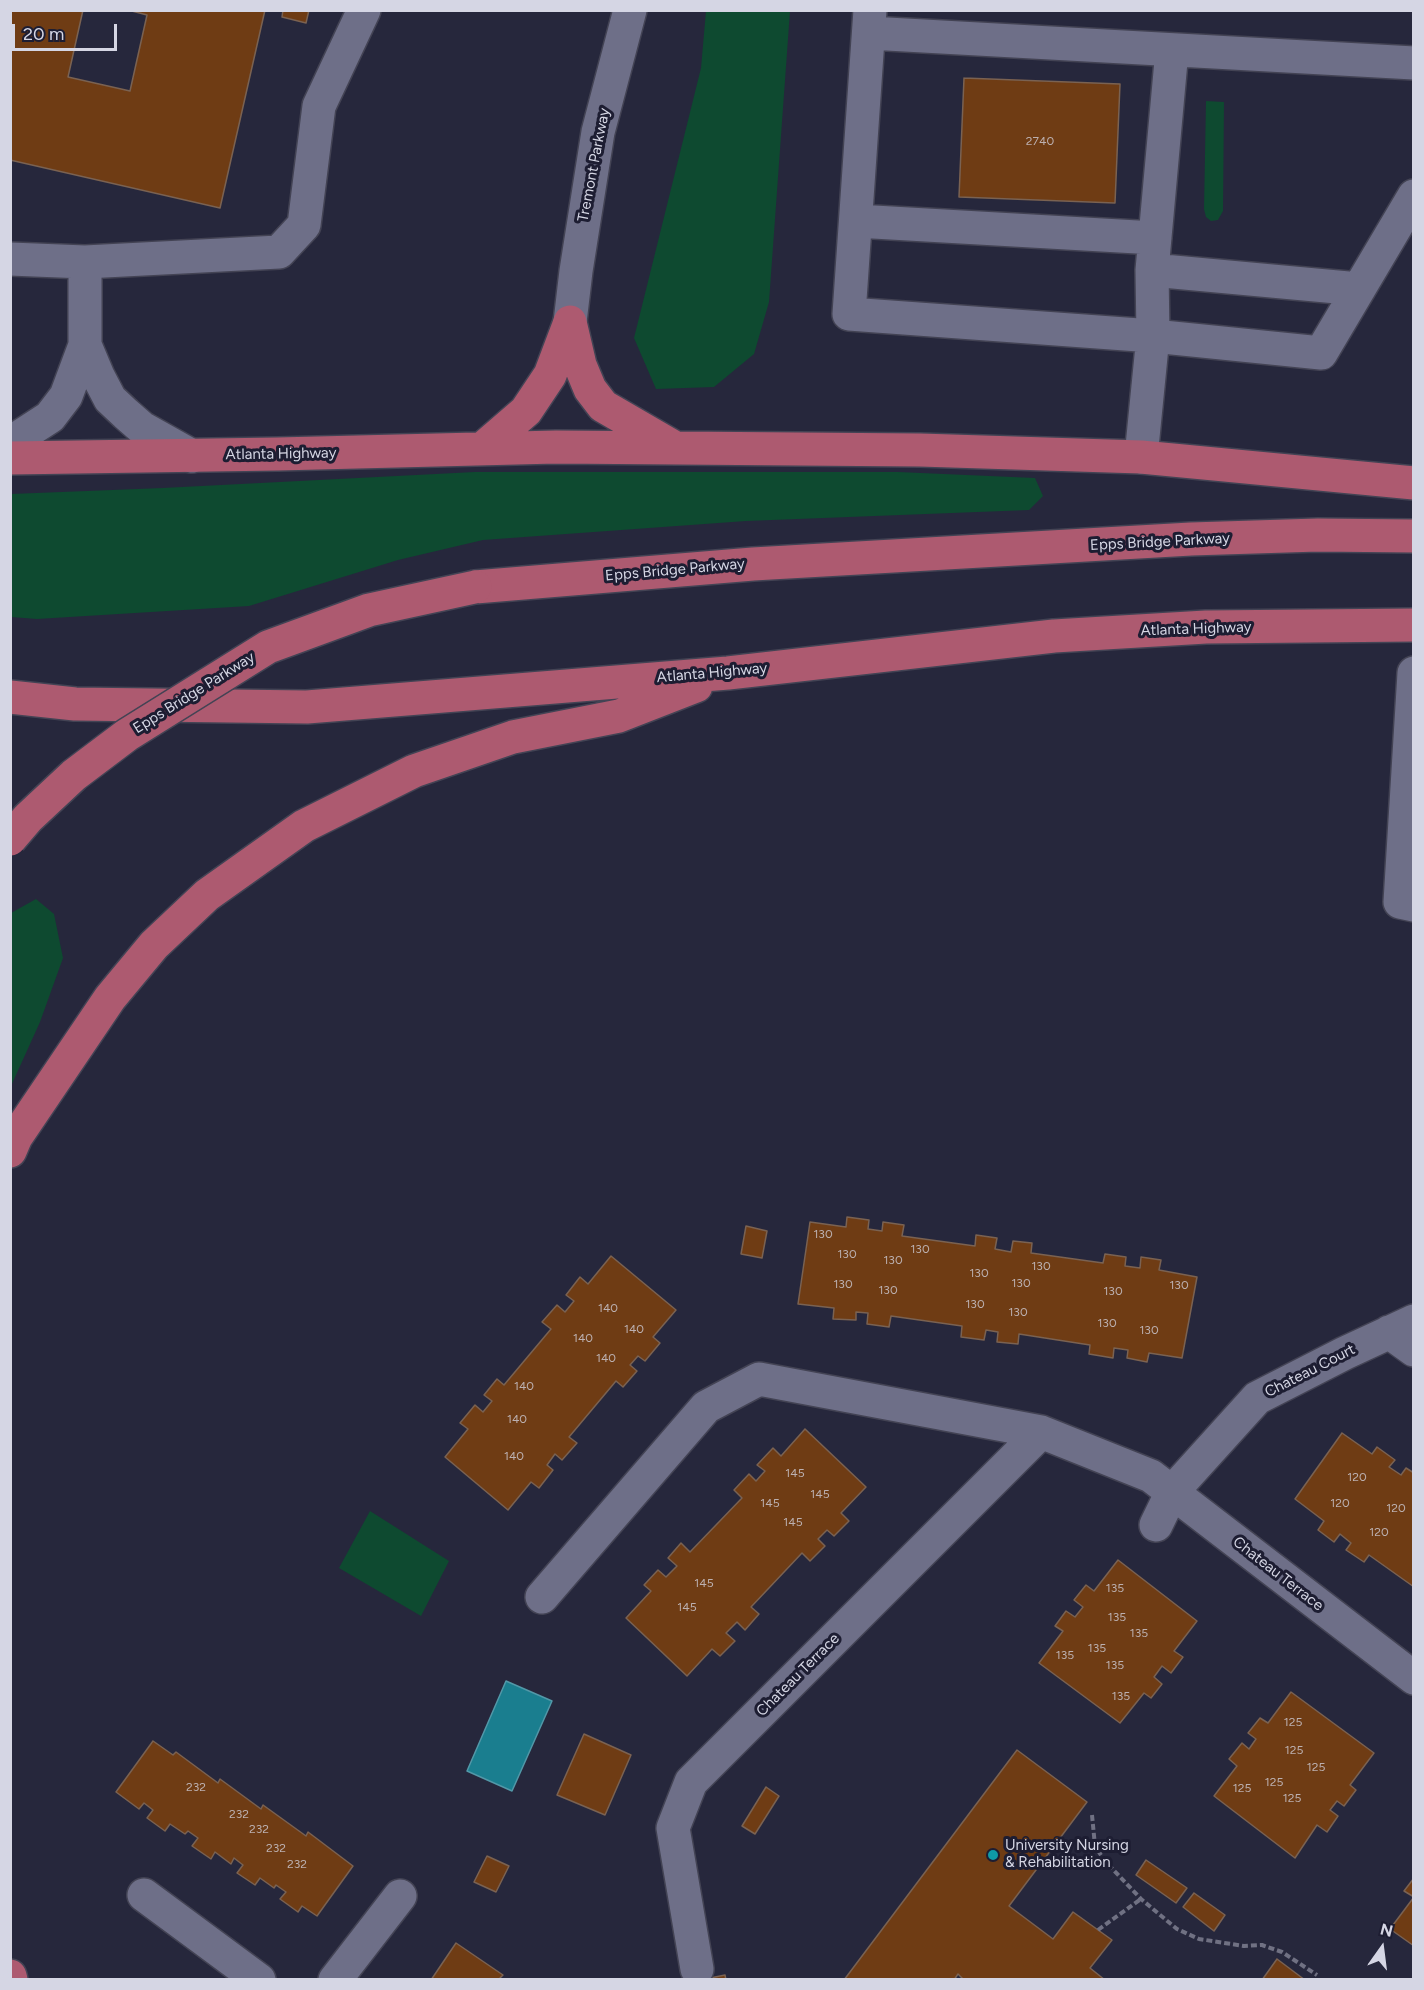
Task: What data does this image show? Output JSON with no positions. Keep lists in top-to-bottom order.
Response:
{
  "streets": {
    "main road": ["Atlanta Highway", "Epps Bridge Parkway"],
    "street": ["Tremont Parkway", "Chateau Court", "Chateau Terrace"]
  },
  "crossings": [
    ["Chateau Court", "Chateau Terrace"]
  ],
  "places": ["University Nursing & Rehabilitation"],
  "house_numbers": [
    "2740",
    "130",
    "130",
    "130",
    "130",
    "130",
    "130",
    "130",
    "130",
    "130",
    "130",
    "130",
    "130",
    "140",
    "130",
    "130",
    "140",
    "130",
    "140",
    "140",
    "140",
    "140",
    "140",
    "145",
    "120",
    "145",
    "145",
    "120",
    "120",
    "145",
    "120",
    "145",
    "135",
    "145",
    "135",
    "135",
    "135",
    "135",
    "135",
    "135",
    "125",
    "125",
    "125",
    "125",
    "232",
    "125",
    "125",
    "232",
    "232",
    "232",
    "232"
  ],
  "scale_bar": "20 m",
  "north": "top"
}
